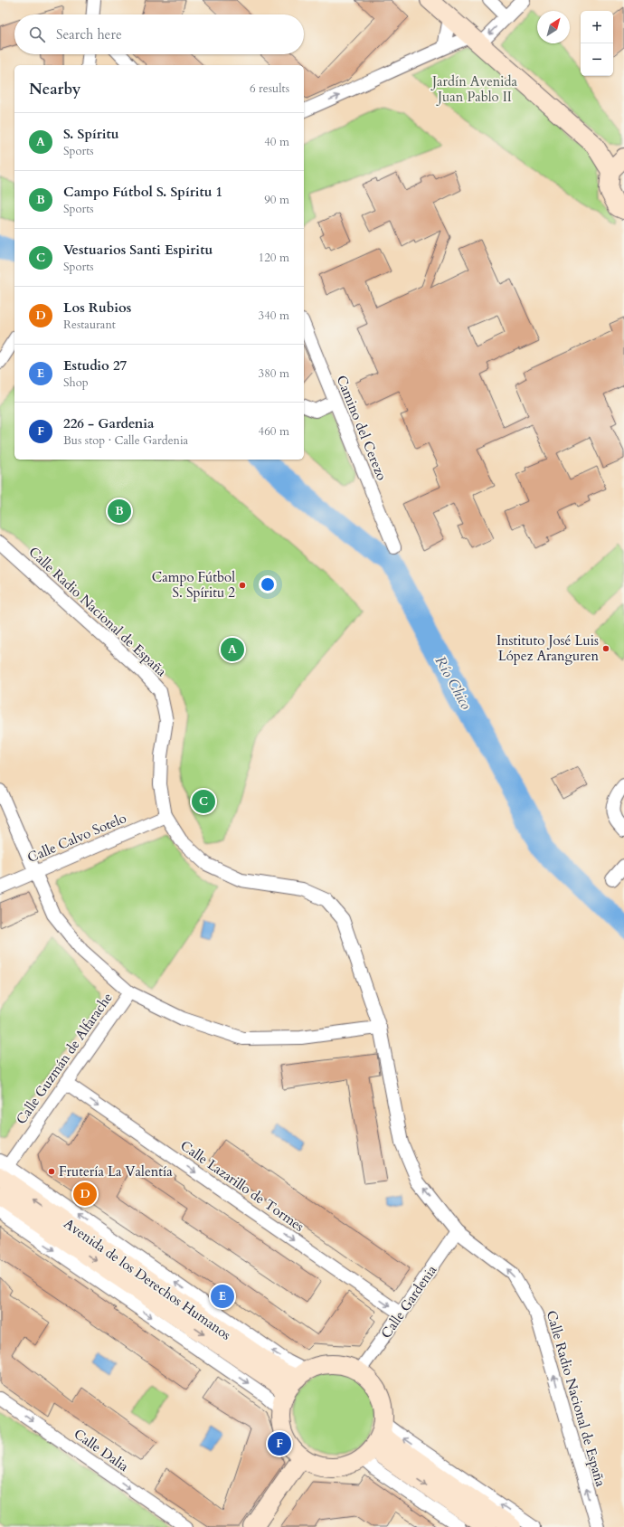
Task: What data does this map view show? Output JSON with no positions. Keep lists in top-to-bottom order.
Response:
{
  "streets": {
    "main road": ["Avenida de los Derechos Humanos"],
    "street": [
      "Camino del Cerezo",
      "Calle Radio Nacional de España",
      "Calle Calvo Sotelo",
      "Calle Guzmán de Alfarache",
      "Calle Lazarillo de Tormes",
      "Calle Gardenia",
      "Calle Dalia"
    ]
  },
  "crossings": [
    ["Calle Radio Nacional de España", "Calle Calvo Sotelo"],
    ["Calle Radio Nacional de España", "Calle Gardenia"],
    ["Calle Guzmán de Alfarache", "Calle Lazarillo de Tormes"],
    ["Calle Guzmán de Alfarache", "Avenida de los Derechos Humanos"],
    ["Calle Lazarillo de Tormes", "Calle Gardenia"],
    ["Avenida de los Derechos Humanos", "Calle Gardenia"]
  ],
  "one_way": ["Calle Radio Nacional de España", "Calle Lazarillo de Tormes", "Calle Dalia"],
  "water": ["Río Chico"],
  "parks": ["Jardín Avenida Juan Pablo II"],
  "places": ["Campo Fútbol S. Spíritu 2", "Instituto José Luis López Aranguren", "Frutería La Valentía"],
  "north": "top right",
  "page": {
    "map_buttons": ["+", "−"],
    "search": "Search here",
    "heading": ["Nearby", "6 results"],
    "list": [
      {
        "mark": "A",
        "name": "S. Spíritu",
        "note": "Sports",
        "value": "40 m"
      },
      {
        "mark": "B",
        "name": "Campo Fútbol S. Spíritu 1",
        "note": "Sports",
        "value": "90 m"
      },
      {
        "mark": "C",
        "name": "Vestuarios Santi Espiritu",
        "note": "Sports",
        "value": "120 m"
      },
      {
        "mark": "D",
        "name": "Los Rubios",
        "note": "Restaurant",
        "value": "340 m"
      },
      {
        "mark": "E",
        "name": "Estudio 27",
        "note": "Shop",
        "value": "380 m"
      },
      {
        "mark": "F",
        "name": "226 - Gardenia",
        "note": "Bus stop · Calle Gardenia",
        "value": "460 m"
      }
    ],
    "pins": [
      "B",
      "A",
      "C",
      "D",
      "E",
      "F"
    ]
  }
}
